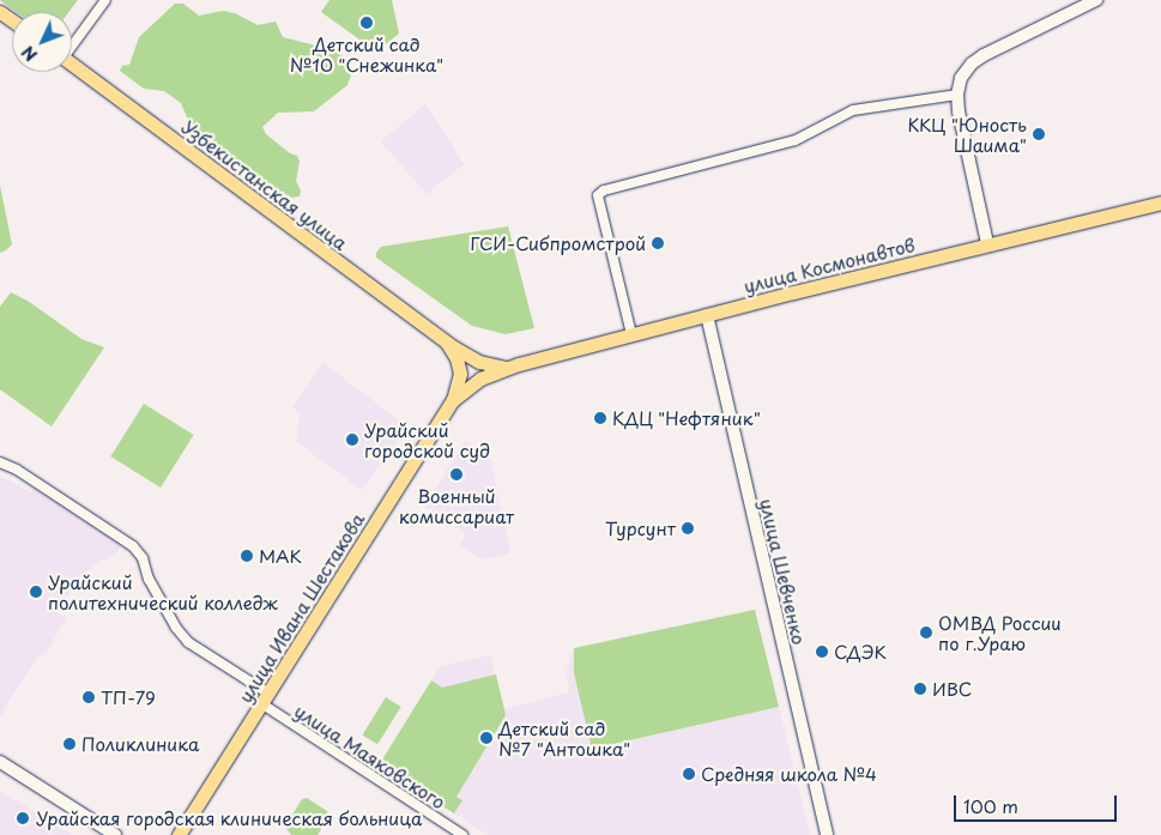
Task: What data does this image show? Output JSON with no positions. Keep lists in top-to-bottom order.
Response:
{
  "streets": {
    "main road": [
      "Узбекистанская улица",
      "улица Космонавтов",
      "улица Шевченко",
      "улица Ивана Шестакова"
    ],
    "street": ["улица Маяковского"]
  },
  "crossings": [
    ["Узбекистанская улица", "улица Космонавтов"],
    ["улица Космонавтов", "улица Шевченко"],
    ["улица Космонавтов", "улица Ивана Шестакова"],
    ["улица Ивана Шестакова", "улица Маяковского"]
  ],
  "places": [
    "Детский сад №10 \"Снежинка\"",
    "ККЦ \"Юность Шаима\"",
    "ГСИ-Сибпромстрой",
    "КДЦ \"Нефтяник\"",
    "Урайский городской суд",
    "Военный комиссариат",
    "Турсунт",
    "МАК",
    "Урайский политехнический колледж",
    "ОМВД России по г.Ураю",
    "СДЭК",
    "ИВС",
    "ТП-79",
    "Детский сад №7 \"Антошка\"",
    "Поликлиника",
    "Средняя школа №4",
    "Урайская городская клиническая больница"
  ],
  "scale_bar": "100 m",
  "north": "bottom left"
}
